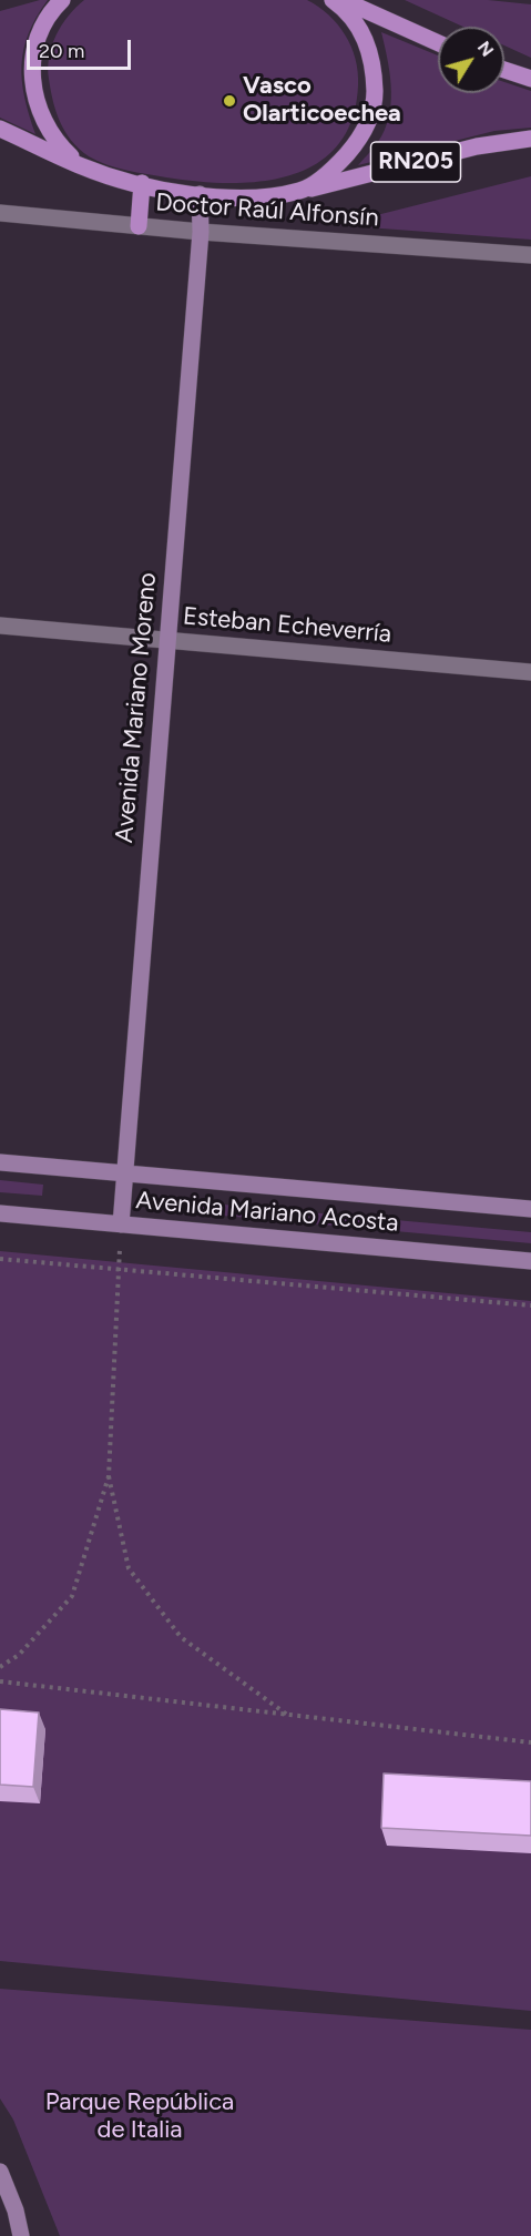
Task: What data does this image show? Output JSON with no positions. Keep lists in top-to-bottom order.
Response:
{
  "streets": {
    "main road": ["RN205", "Avenida Mariano Moreno", "Avenida Mariano Acosta"],
    "street": ["Doctor Raúl Alfonsín", "Esteban Echeverría"]
  },
  "crossings": [
    ["RN205", "Avenida Mariano Moreno"],
    ["Doctor Raúl Alfonsín", "Avenida Mariano Moreno"],
    ["Esteban Echeverría", "Avenida Mariano Moreno"],
    ["Avenida Mariano Moreno", "Avenida Mariano Acosta"]
  ],
  "parks": ["Parque República de Italia"],
  "places": ["Vasco Olarticoechea"],
  "scale_bar": "20 m",
  "north": "top right"
}
